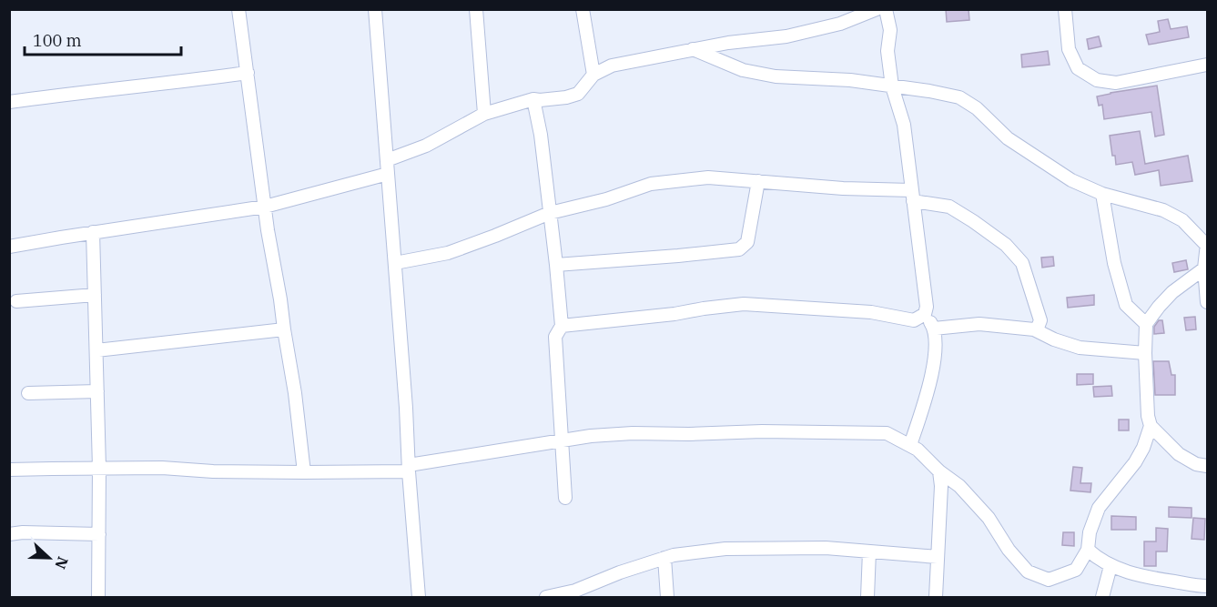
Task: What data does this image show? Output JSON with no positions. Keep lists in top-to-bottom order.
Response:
{
  "scale_bar": "100 m",
  "north": "right"
}
